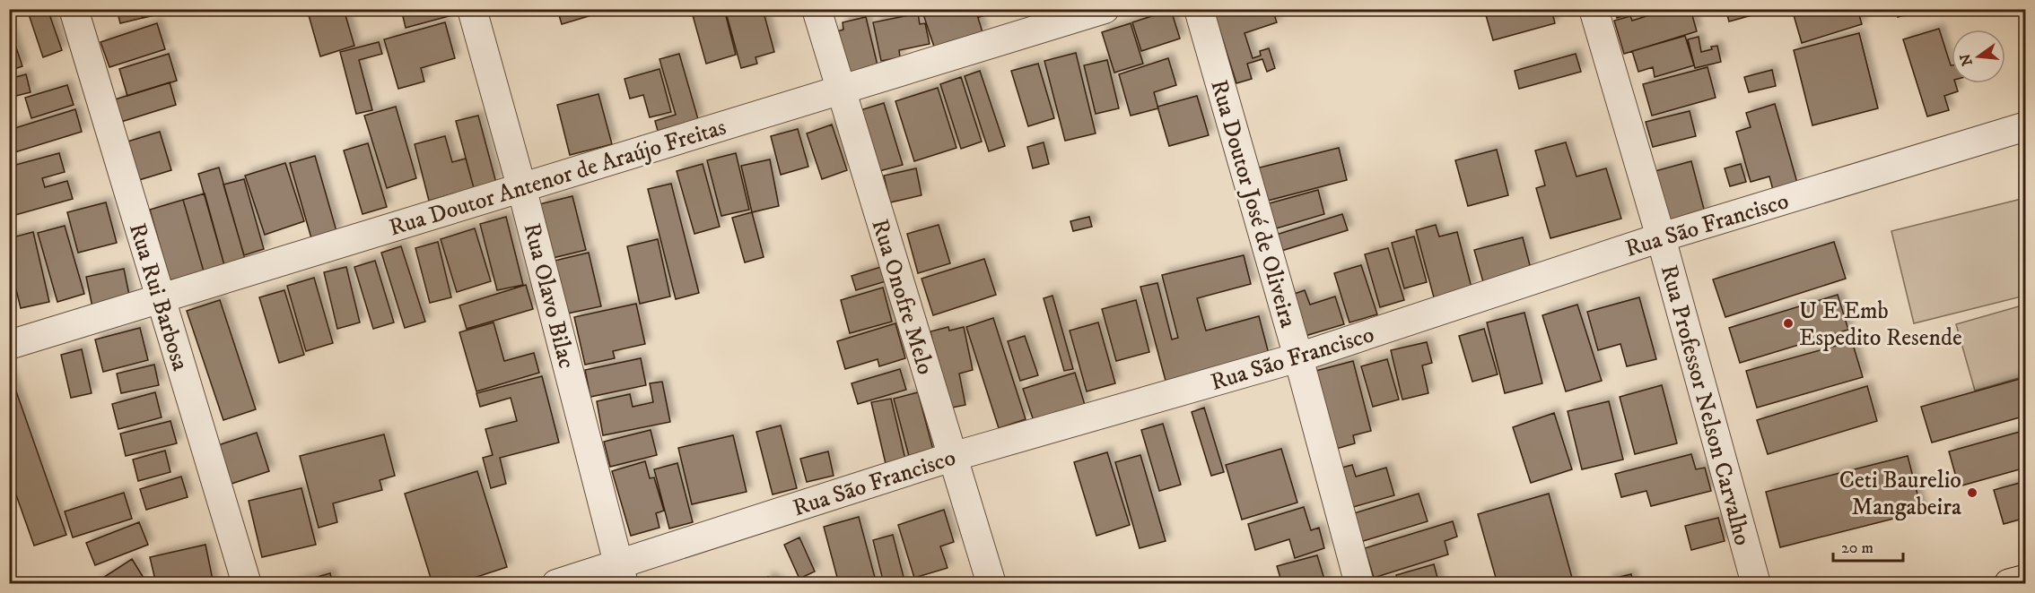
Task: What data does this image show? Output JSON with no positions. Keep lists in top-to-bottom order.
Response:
{
  "streets": {
    "street": [
      "Rua Doutor Antenor de Araújo Freitas",
      "Rua Doutor José de Oliveira",
      "Rua São Francisco",
      "Rua Olavo Bilac",
      "Rua Rui Barbosa",
      "Rua Onofre Melo",
      "Rua Professor Nelson Carvalho"
    ]
  },
  "crossings": [
    ["Rua Doutor Antenor de Araújo Freitas", "Rua Olavo Bilac"],
    ["Rua Doutor Antenor de Araújo Freitas", "Rua Rui Barbosa"],
    ["Rua Doutor Antenor de Araújo Freitas", "Rua Onofre Melo"],
    ["Rua Doutor José de Oliveira", "Rua São Francisco"],
    ["Rua São Francisco", "Rua Olavo Bilac"],
    ["Rua São Francisco", "Rua Onofre Melo"],
    ["Rua São Francisco", "Rua Professor Nelson Carvalho"]
  ],
  "places": ["U E Emb Espedito Resende", "Ceti Baurelio Mangabeira"],
  "scale_bar": "20 m",
  "north": "left"
}
